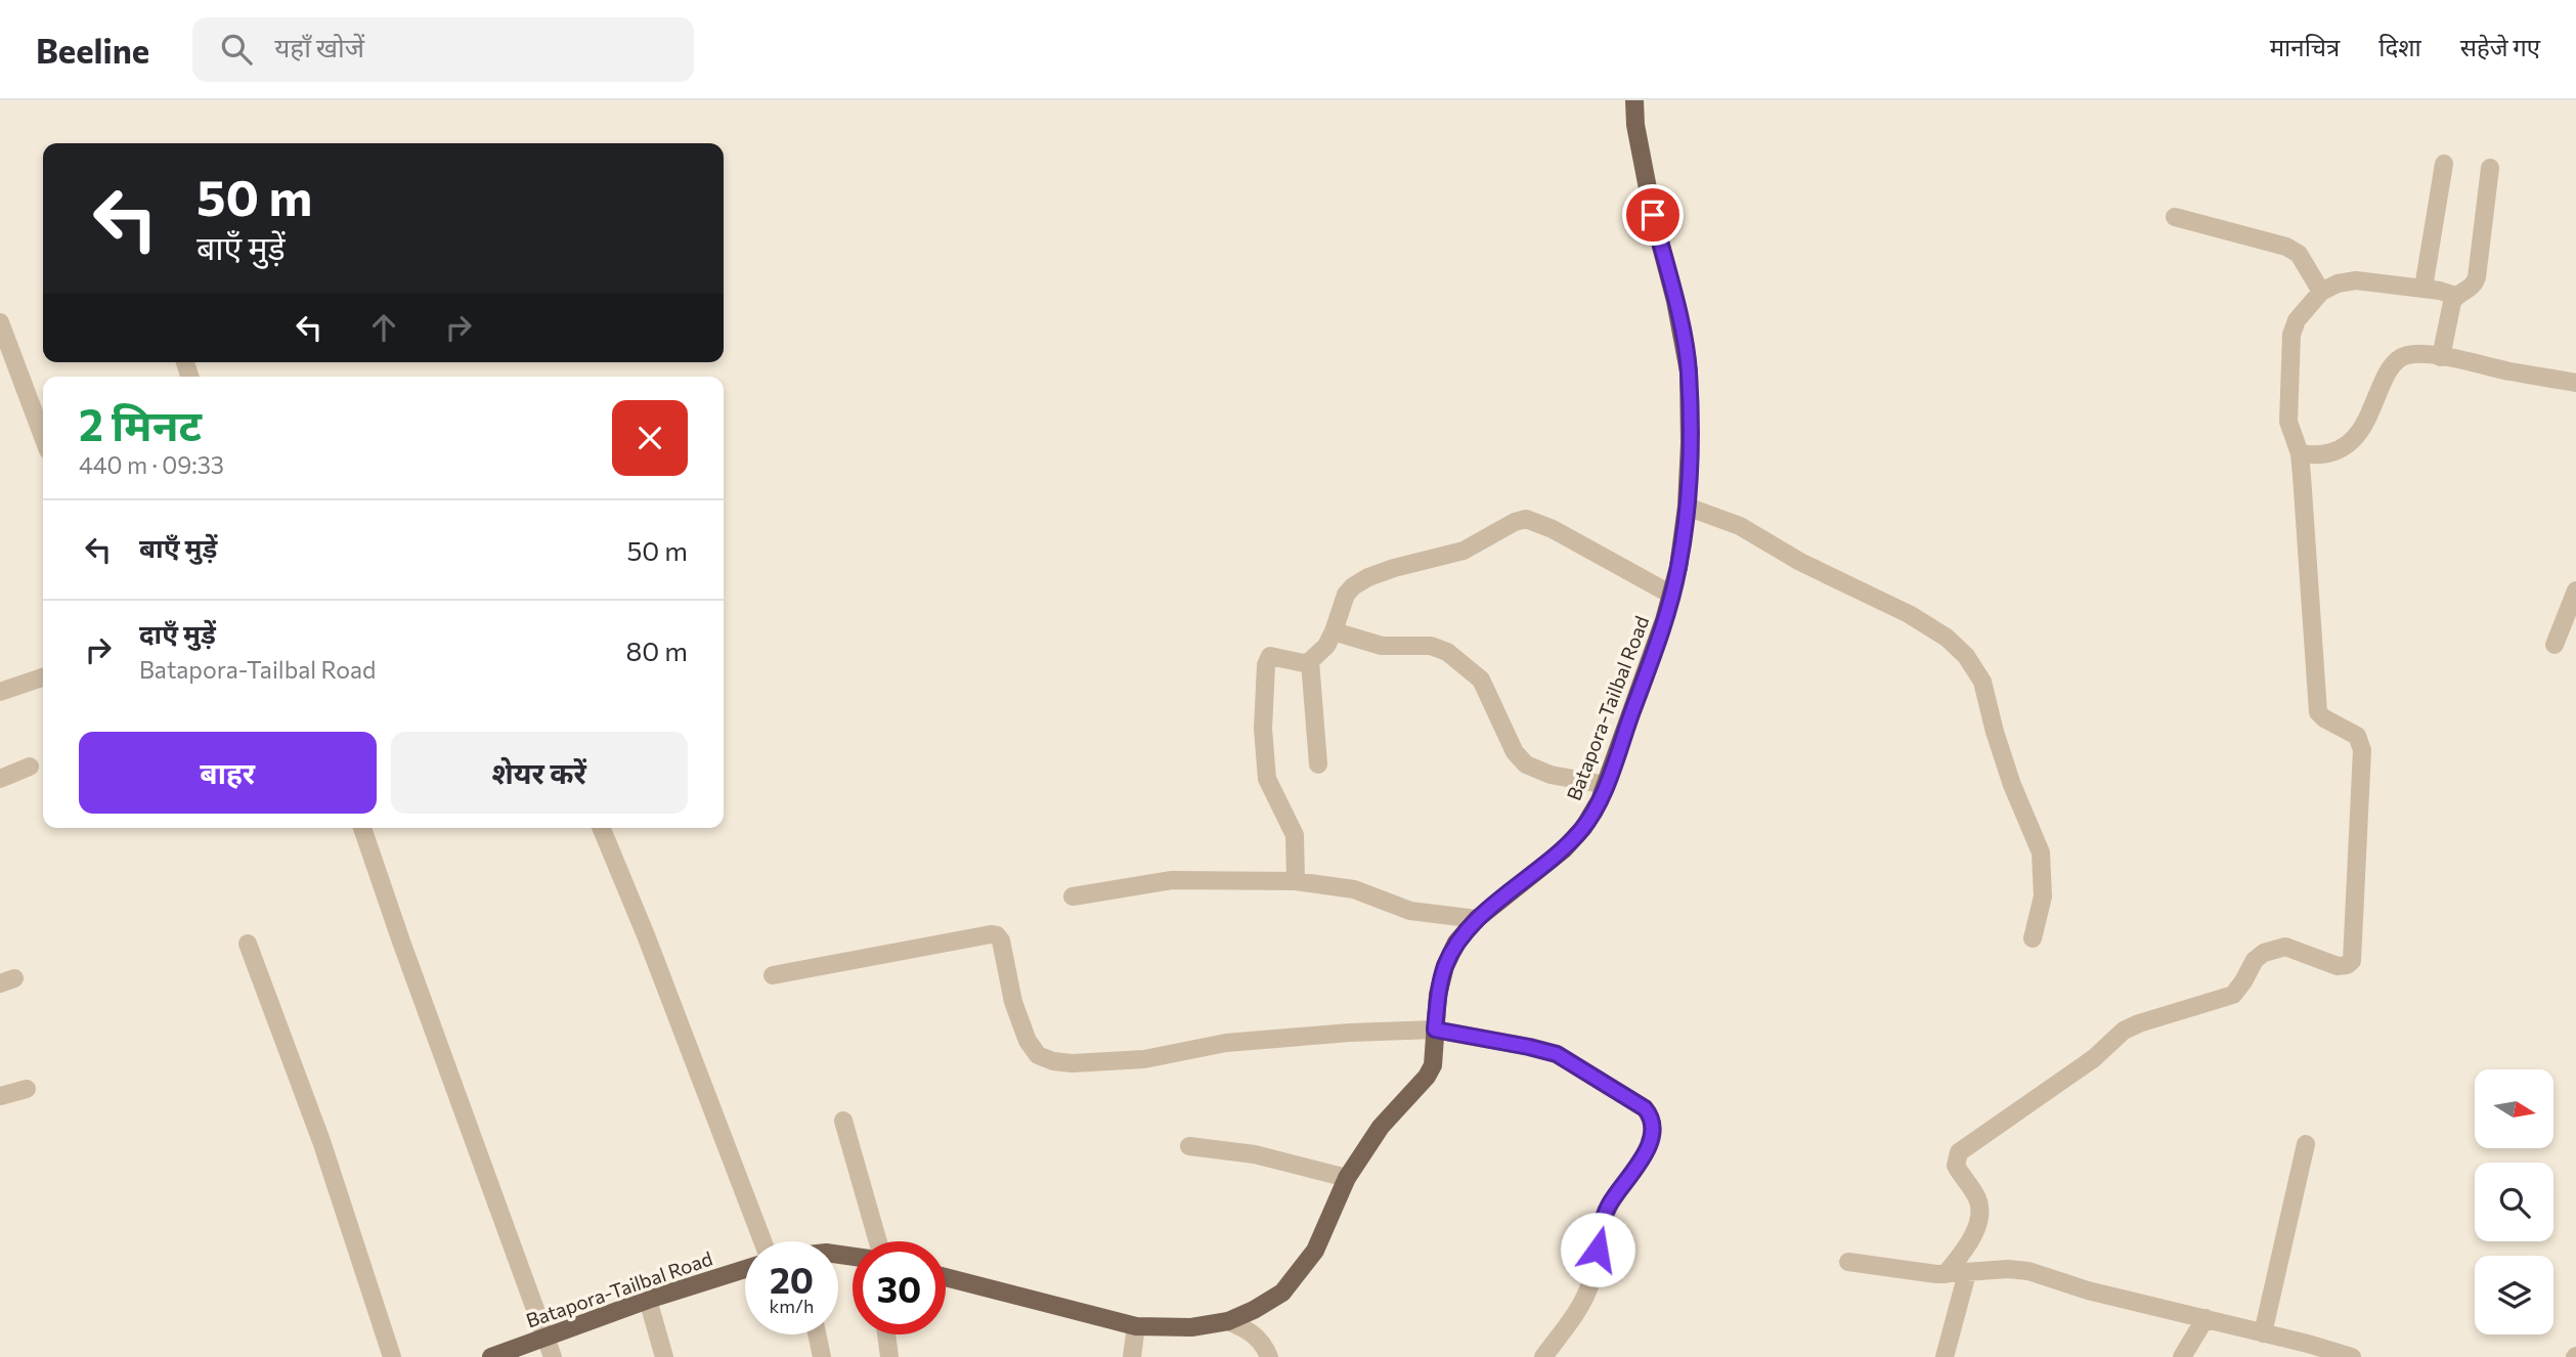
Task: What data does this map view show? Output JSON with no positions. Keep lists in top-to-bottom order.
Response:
{
  "streets": {
    "main road": ["Batapora-Tailbal Road"]
  },
  "north": "right",
  "page": {
    "header": "Beeline",
    "search": "यहाँ खोजें",
    "nav": ["मानचित्र", "दिशा", "सहेजे गए"],
    "turn": ["50 m", "बाएँ मुड़ें"],
    "heading": ["2 मिनट", "440 m · 09:33"],
    "list": [
      {
        "name": "बाएँ मुड़ें",
        "value": "50 m"
      },
      {
        "name": "दाएँ मुड़ें",
        "note": "Batapora-Tailbal Road",
        "value": "80 m"
      }
    ],
    "buttons": ["बाहर", "शेयर करें"],
    "speed": "20 km/h",
    "limit": "30"
  }
}
